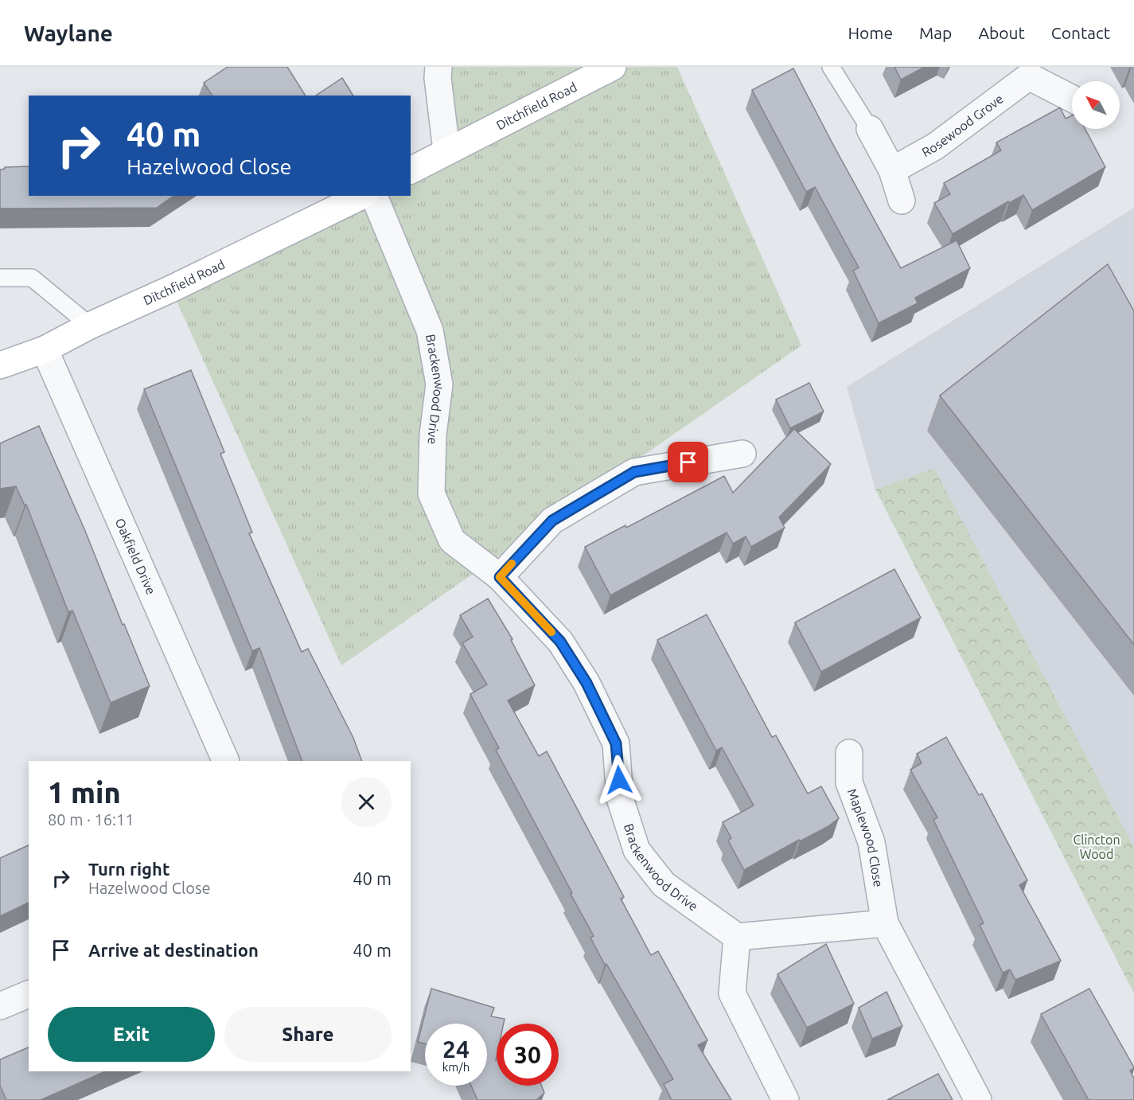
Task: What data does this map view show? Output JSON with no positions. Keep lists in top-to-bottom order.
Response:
{
  "streets": {
    "street": [
      "Ditchfield Road",
      "Rosewood Grove",
      "Brackenwood Drive",
      "Oakfield Drive",
      "Maplewood Close"
    ]
  },
  "crossings": [
    ["Ditchfield Road", "Oakfield Drive"]
  ],
  "parks": ["Clincton Wood"],
  "north": "top left",
  "page": {
    "header": "Waylane",
    "nav": [
      "Home",
      "Map",
      "About",
      "Contact"
    ],
    "turn": ["40 m", "Hazelwood Close"],
    "heading": ["1 min", "80 m · 16:11"],
    "list": [
      {
        "name": "Turn right",
        "note": "Hazelwood Close",
        "value": "40 m"
      },
      {
        "name": "Arrive at destination",
        "value": "40 m"
      }
    ],
    "buttons": ["Exit", "Share"],
    "speed": "24 km/h",
    "limit": "30"
  }
}
